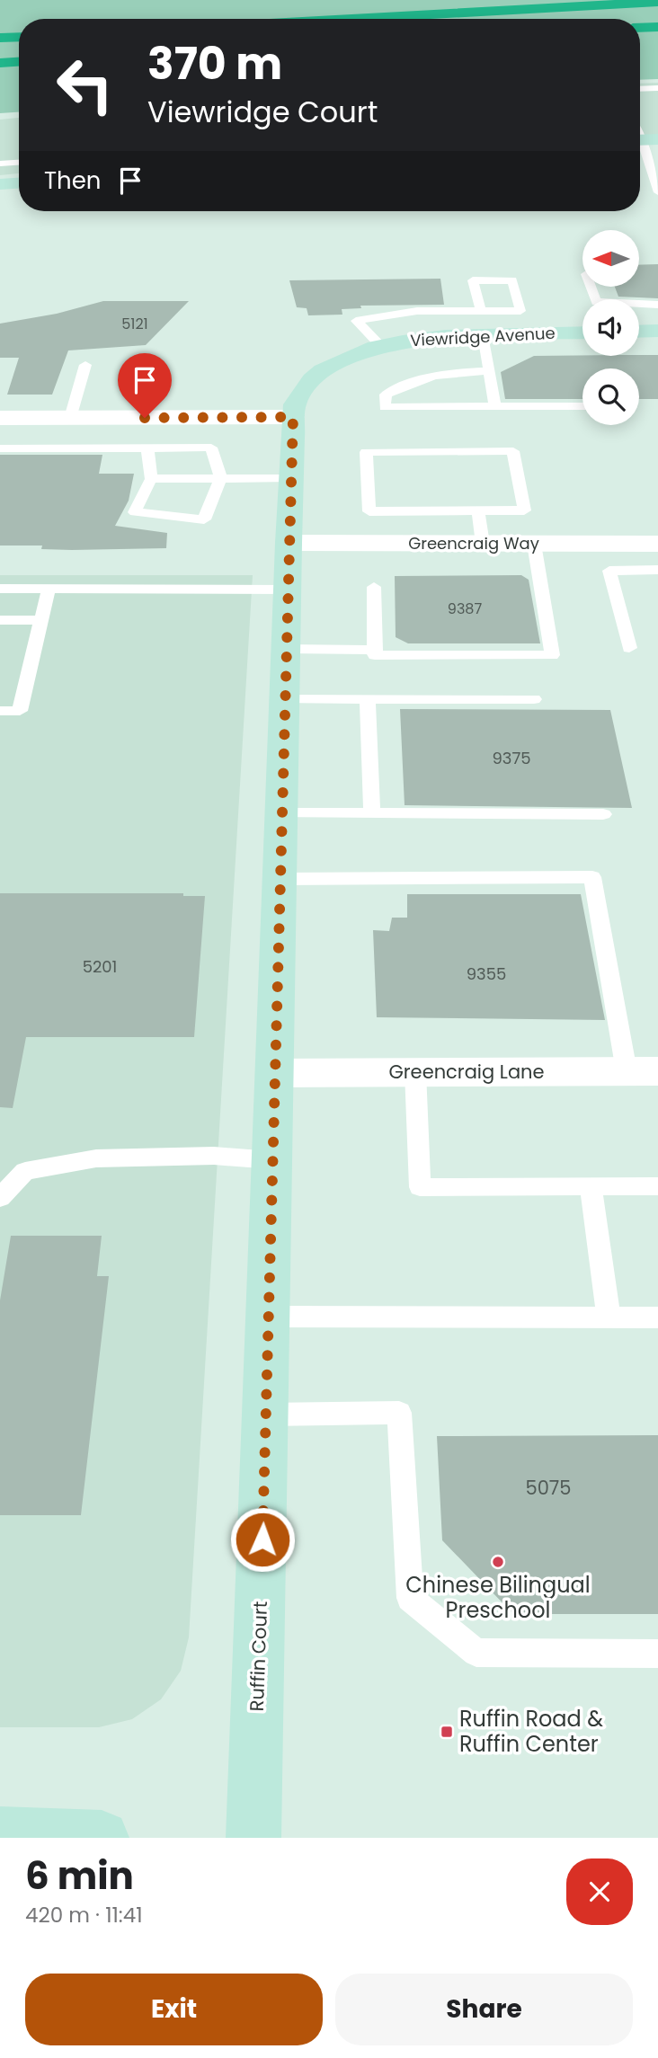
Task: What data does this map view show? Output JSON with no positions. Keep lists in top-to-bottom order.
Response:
{
  "streets": {
    "street": [
      "Viewridge Avenue",
      "Greencraig Way",
      "Greencraig Lane",
      "Ruffin Court"
    ]
  },
  "crossings": [
    ["Viewridge Avenue", "Ruffin Court"],
    ["Greencraig Way", "Ruffin Court"],
    ["Greencraig Lane", "Ruffin Court"]
  ],
  "places": {
    "other": ["Chinese Bilingual Preschool"],
    "transit": ["Ruffin Road & Ruffin Center"]
  },
  "house_numbers": [
    "5121",
    "9387",
    "9375",
    "5201",
    "9355",
    "5075"
  ],
  "north": "left",
  "page": {
    "turn": ["370 m", "Viewridge Court"],
    "then": "Then",
    "heading": ["6 min", "420 m · 11:41"],
    "buttons": ["Exit", "Share"]
  }
}
